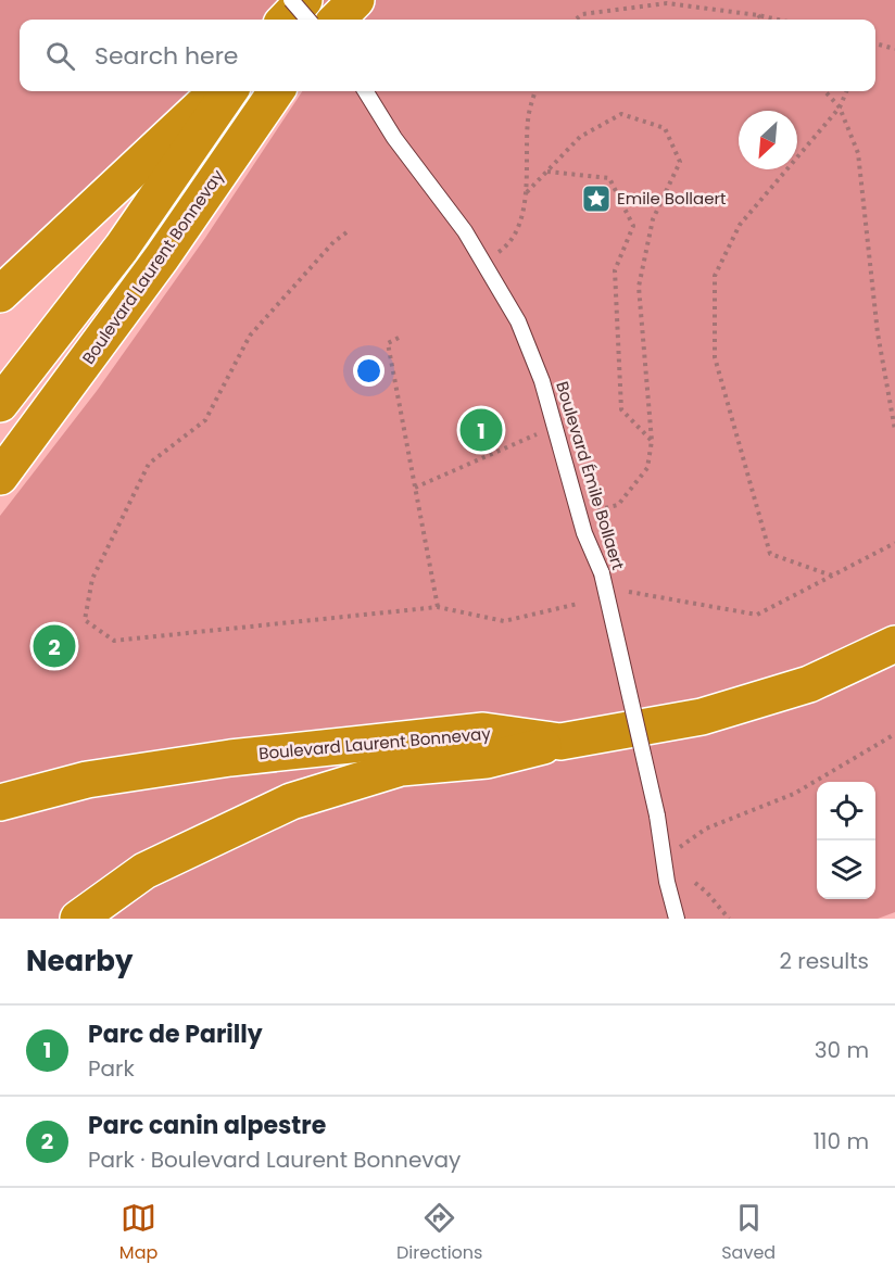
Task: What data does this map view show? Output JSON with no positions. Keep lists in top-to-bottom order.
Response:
{
  "streets": {
    "highway": ["Boulevard Laurent Bonnevay"],
    "lane": ["Boulevard Émile Bollaert"]
  },
  "places": {
    "place": ["Emile Bollaert"]
  },
  "north": "bottom left",
  "page": {
    "search": "Search here",
    "pins": ["1", "2"],
    "heading": ["Nearby", "2 results"],
    "list": [
      {
        "mark": "1",
        "name": "Parc de Parilly",
        "note": "Park",
        "value": "30 m"
      },
      {
        "mark": "2",
        "name": "Parc canin alpestre",
        "note": "Park · Boulevard Laurent Bonnevay",
        "value": "110 m"
      }
    ],
    "nav": ["Map", "Directions", "Saved"]
  }
}
